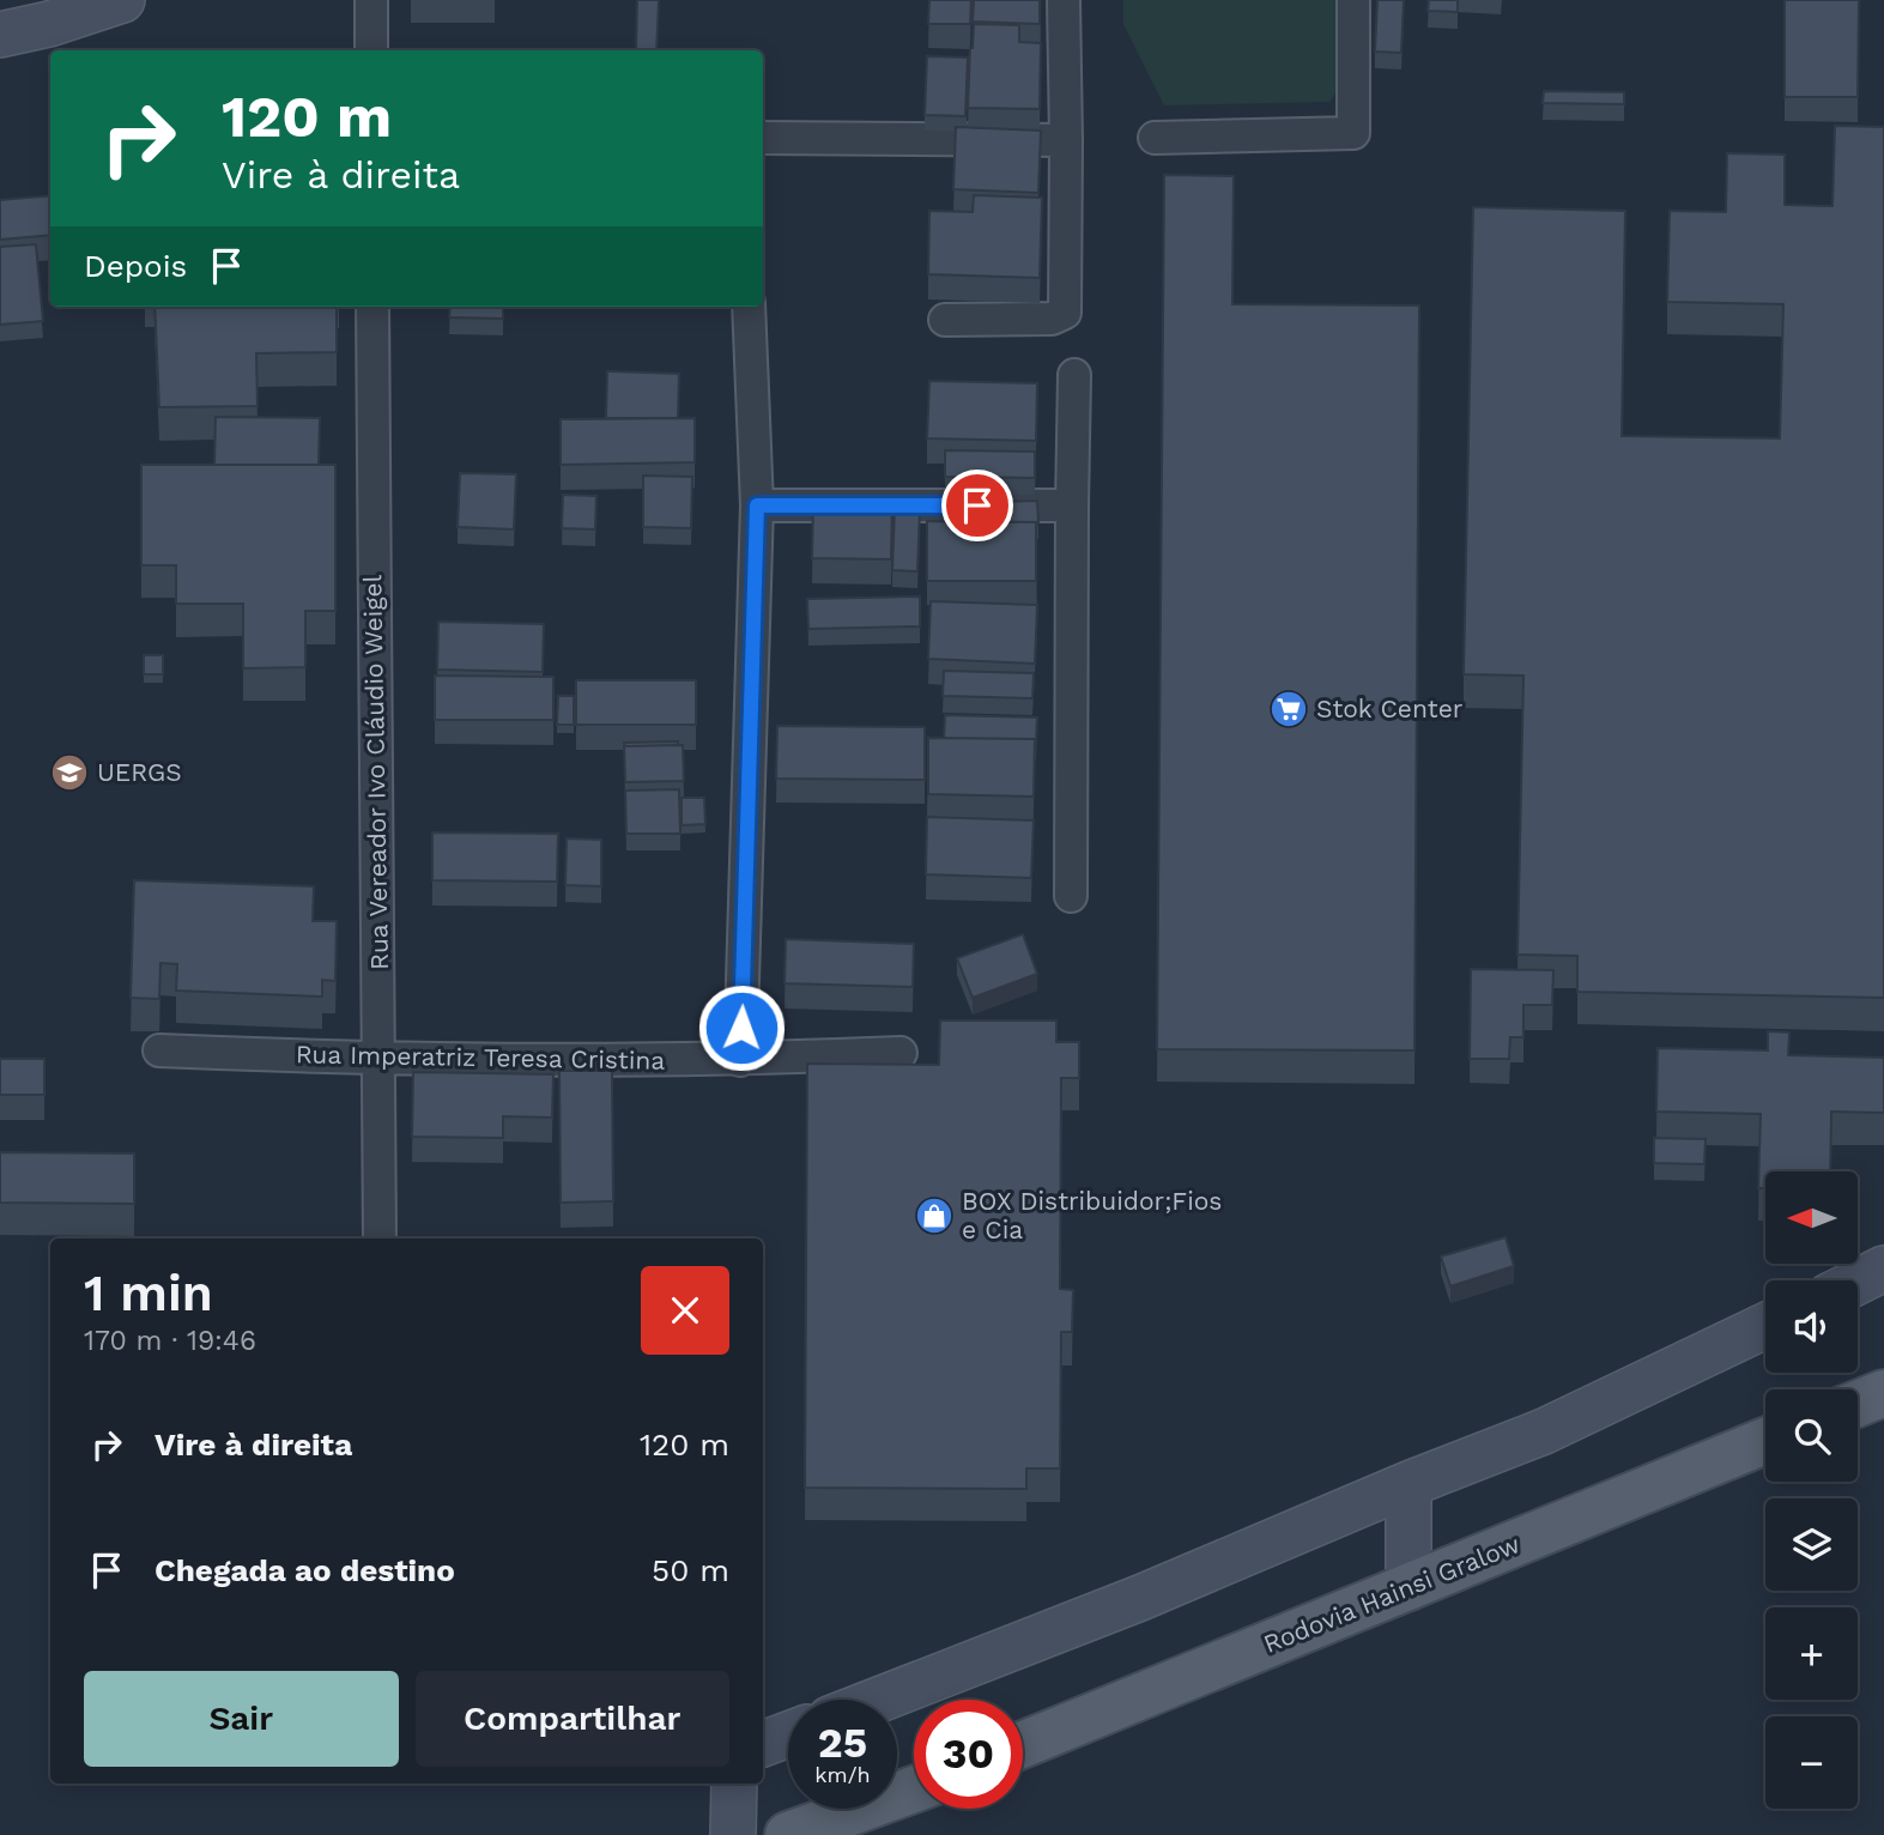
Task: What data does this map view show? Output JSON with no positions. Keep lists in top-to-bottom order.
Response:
{
  "streets": {
    "main road": ["Rodovia Hainsi Gralow"],
    "street": ["Rua Vereador Ivo Cláudio Weigel", "Rua Imperatriz Teresa Cristina"]
  },
  "crossings": [
    ["Rua Vereador Ivo Cláudio Weigel", "Rua Imperatriz Teresa Cristina"]
  ],
  "places": {
    "supermarket": ["Stok Center"],
    "school or university": ["UERGS"],
    "shop": ["BOX Distribuidor;Fios e Cia"]
  },
  "north": "left",
  "page": {
    "turn": ["120 m", "Vire à direita"],
    "then": "Depois",
    "map_buttons": ["+", "−"],
    "heading": ["1 min", "170 m · 19:46"],
    "list": [
      {
        "name": "Vire à direita",
        "value": "120 m"
      },
      {
        "name": "Chegada ao destino",
        "value": "50 m"
      }
    ],
    "buttons": ["Sair", "Compartilhar"],
    "speed": "25 km/h",
    "limit": "30"
  }
}
